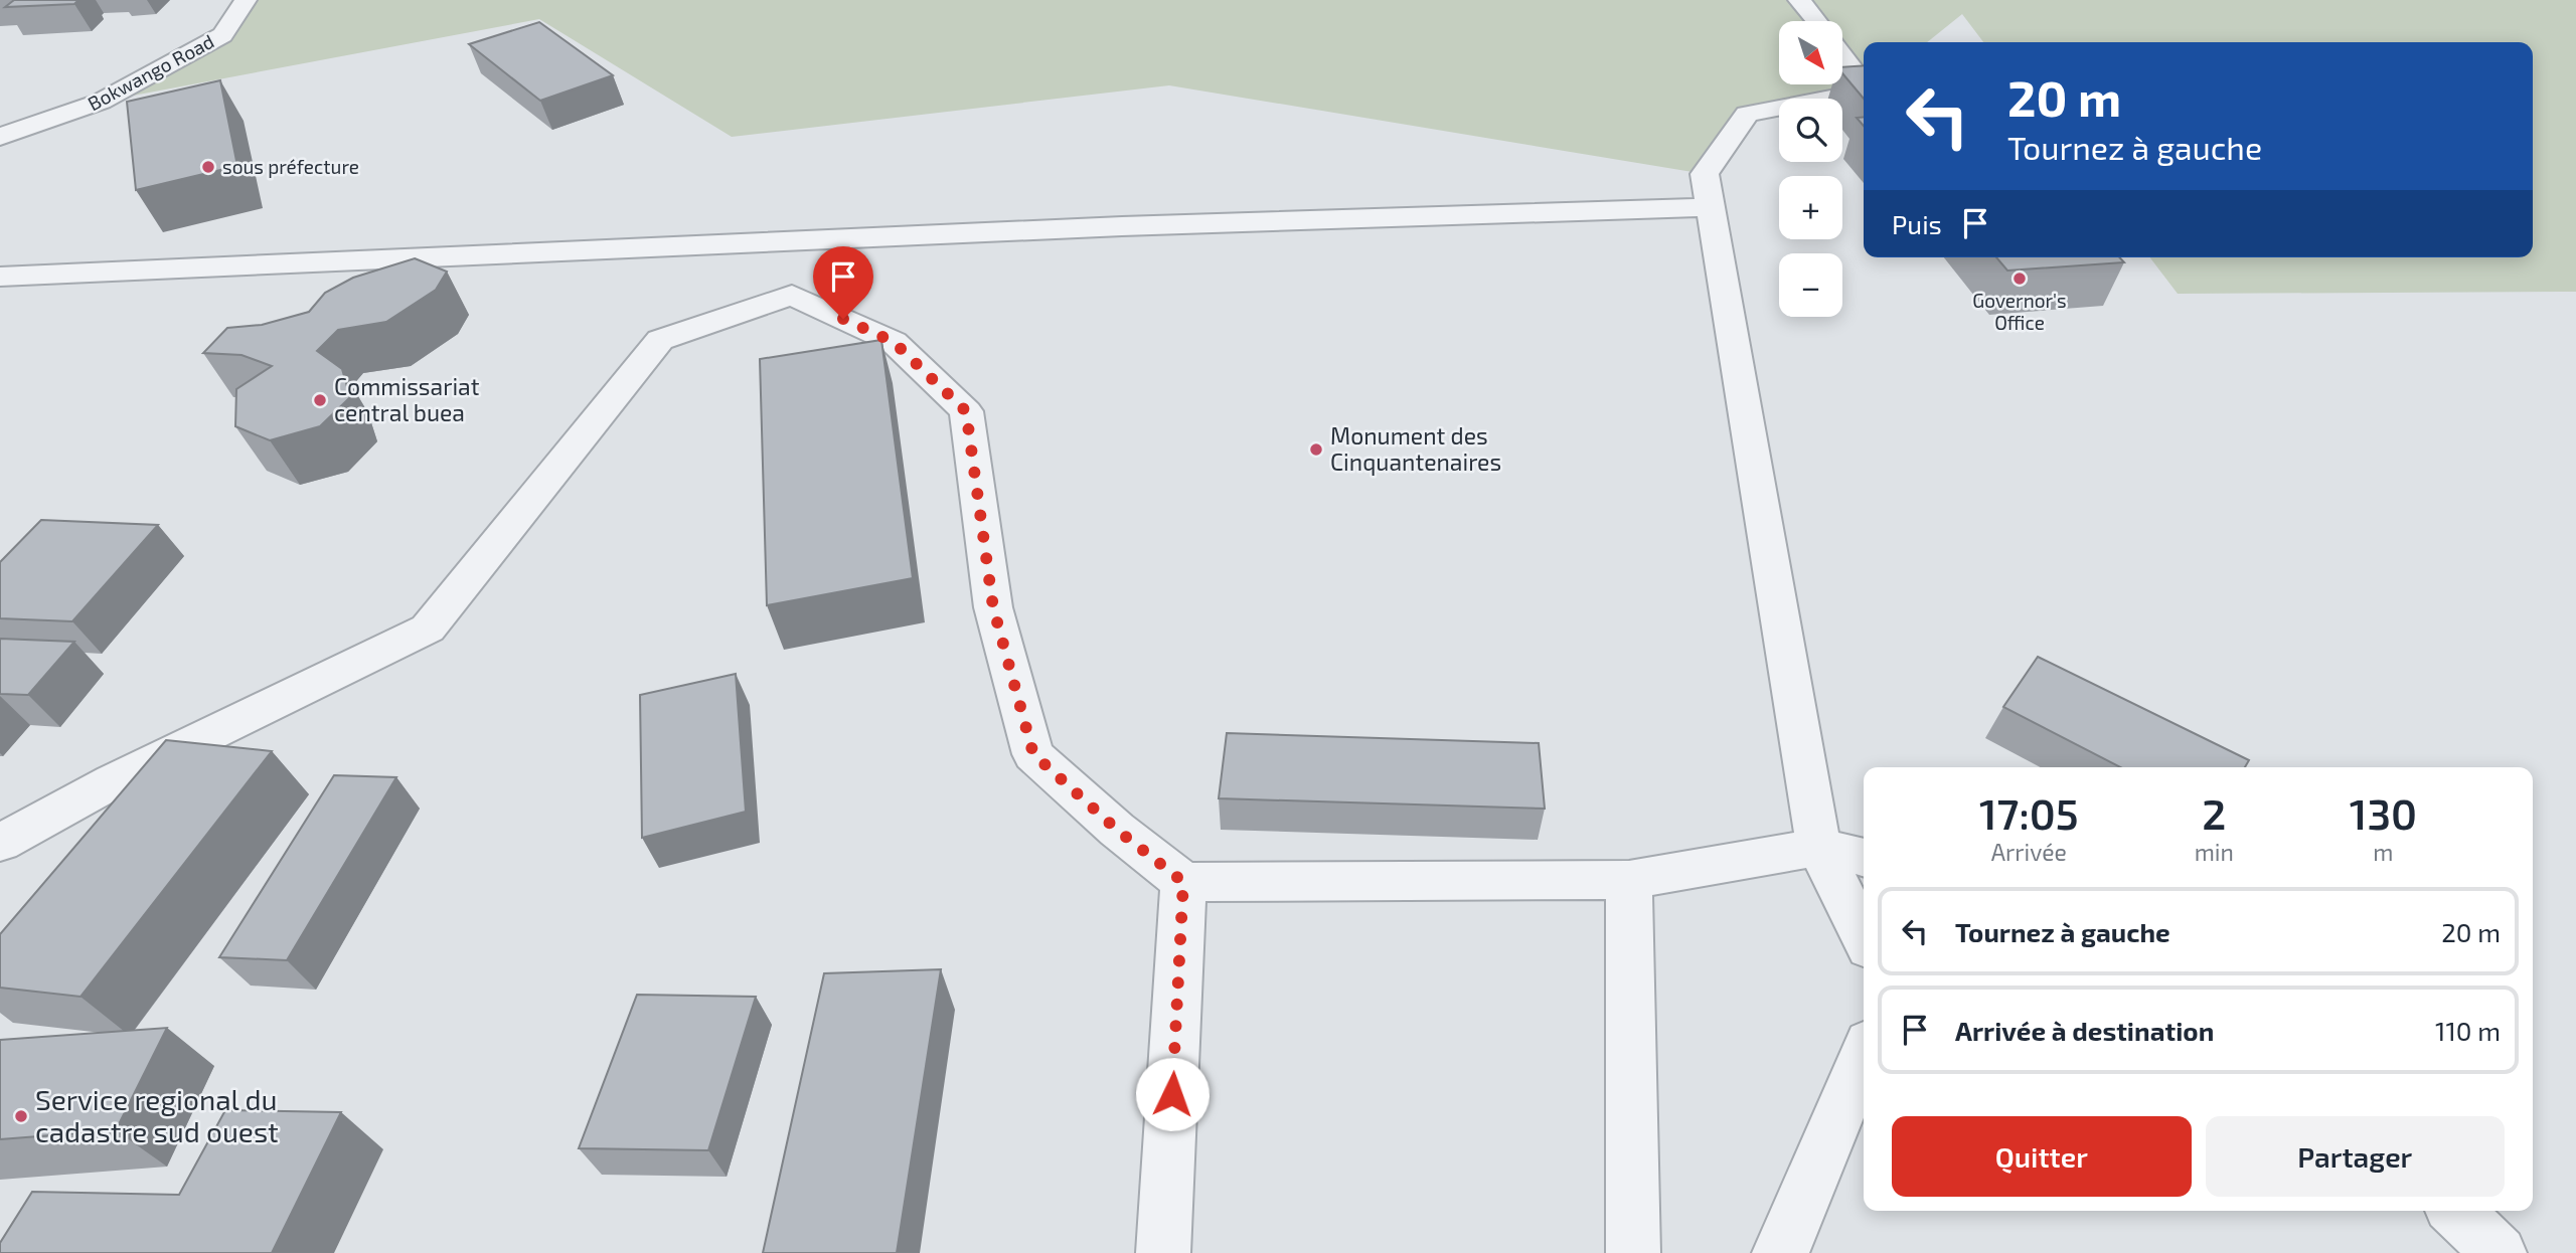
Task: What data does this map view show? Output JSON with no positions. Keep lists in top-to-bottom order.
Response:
{
  "streets": {
    "street": ["Bokwango Road"]
  },
  "places": [
    "sous préfecture",
    "Governor's Office",
    "Commissariat central buea",
    "Monument des Cinquantenaires",
    "Service regional du cadastre sud ouest"
  ],
  "north": "bottom right",
  "page": {
    "map_buttons": ["+", "−"],
    "turn": ["20 m", "Tournez à gauche"],
    "then": "Puis",
    "eta": [
      "17:05",
      "Arrivée",
      "2",
      "min",
      "130",
      "m"
    ],
    "list": [
      {
        "name": "Tournez à gauche",
        "value": "20 m"
      },
      {
        "name": "Arrivée à destination",
        "value": "110 m"
      }
    ],
    "buttons": ["Quitter", "Partager"]
  }
}
